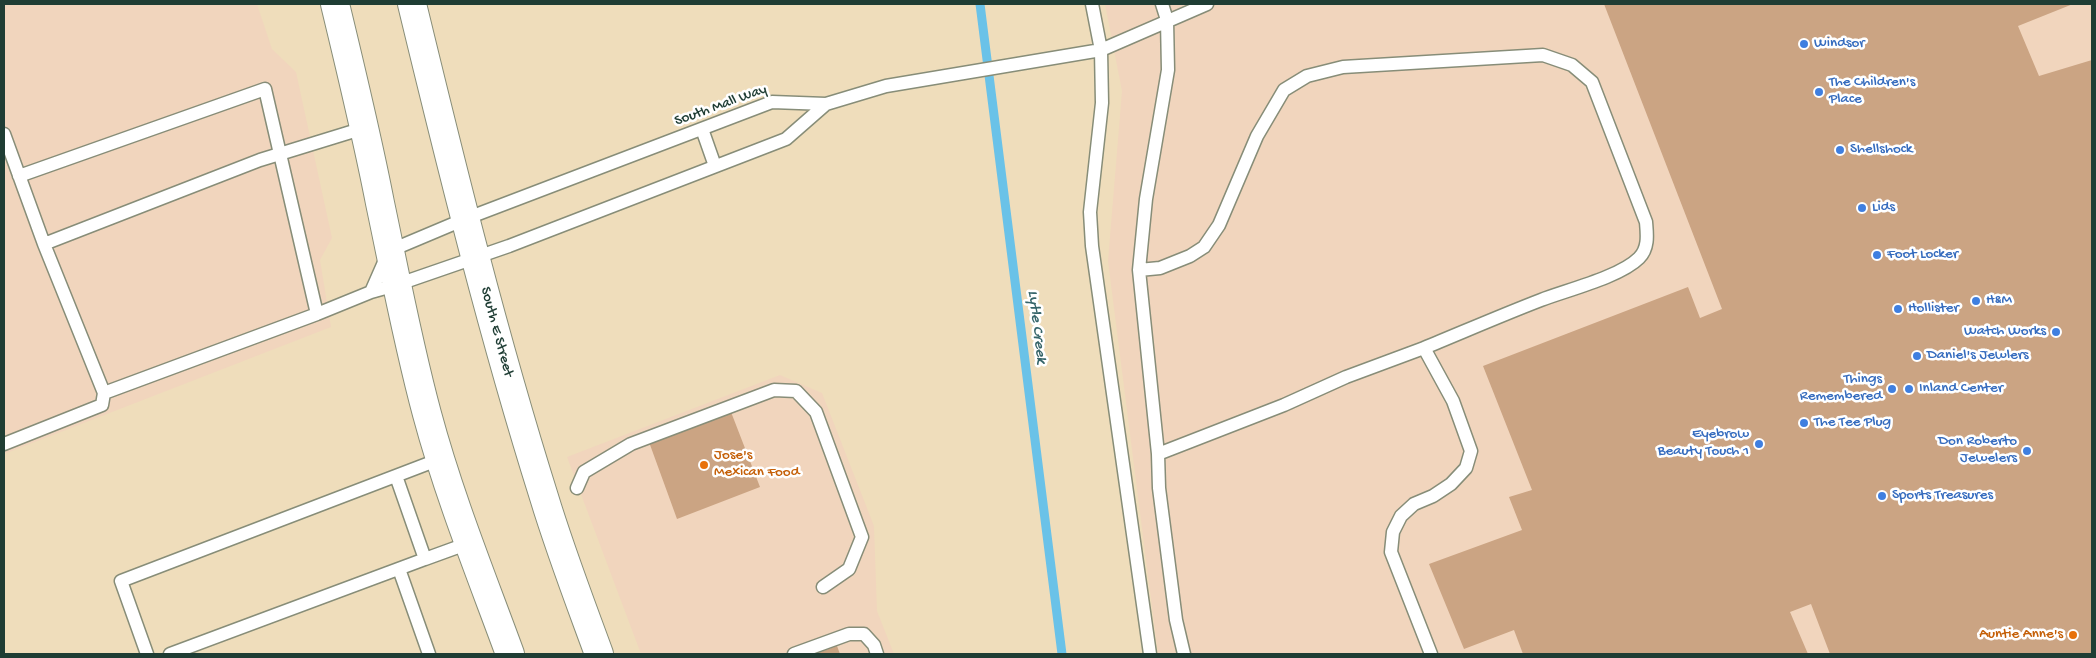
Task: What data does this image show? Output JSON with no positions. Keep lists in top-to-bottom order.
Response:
{
  "streets": {
    "main road": ["South E Street"],
    "lane": ["South Mall Way"]
  },
  "crossings": [
    ["South Mall Way", "South E Street"]
  ],
  "water": ["Lytle Creek"],
  "places": [
    "Windsor",
    "The Children's Place",
    "Shellshock",
    "Lids",
    "Foot Locker",
    "H&M",
    "Hollister",
    "Watch Works",
    "Daniel's Jewlers",
    "Things Remembered",
    "Inland Center",
    "The Tee Plug",
    "Eyebrow Beauty Touch 1",
    "Don Roberto Jewelers",
    "Jose's Mexican Food",
    "Sports Treasures",
    "Auntie Anne's"
  ]
}
